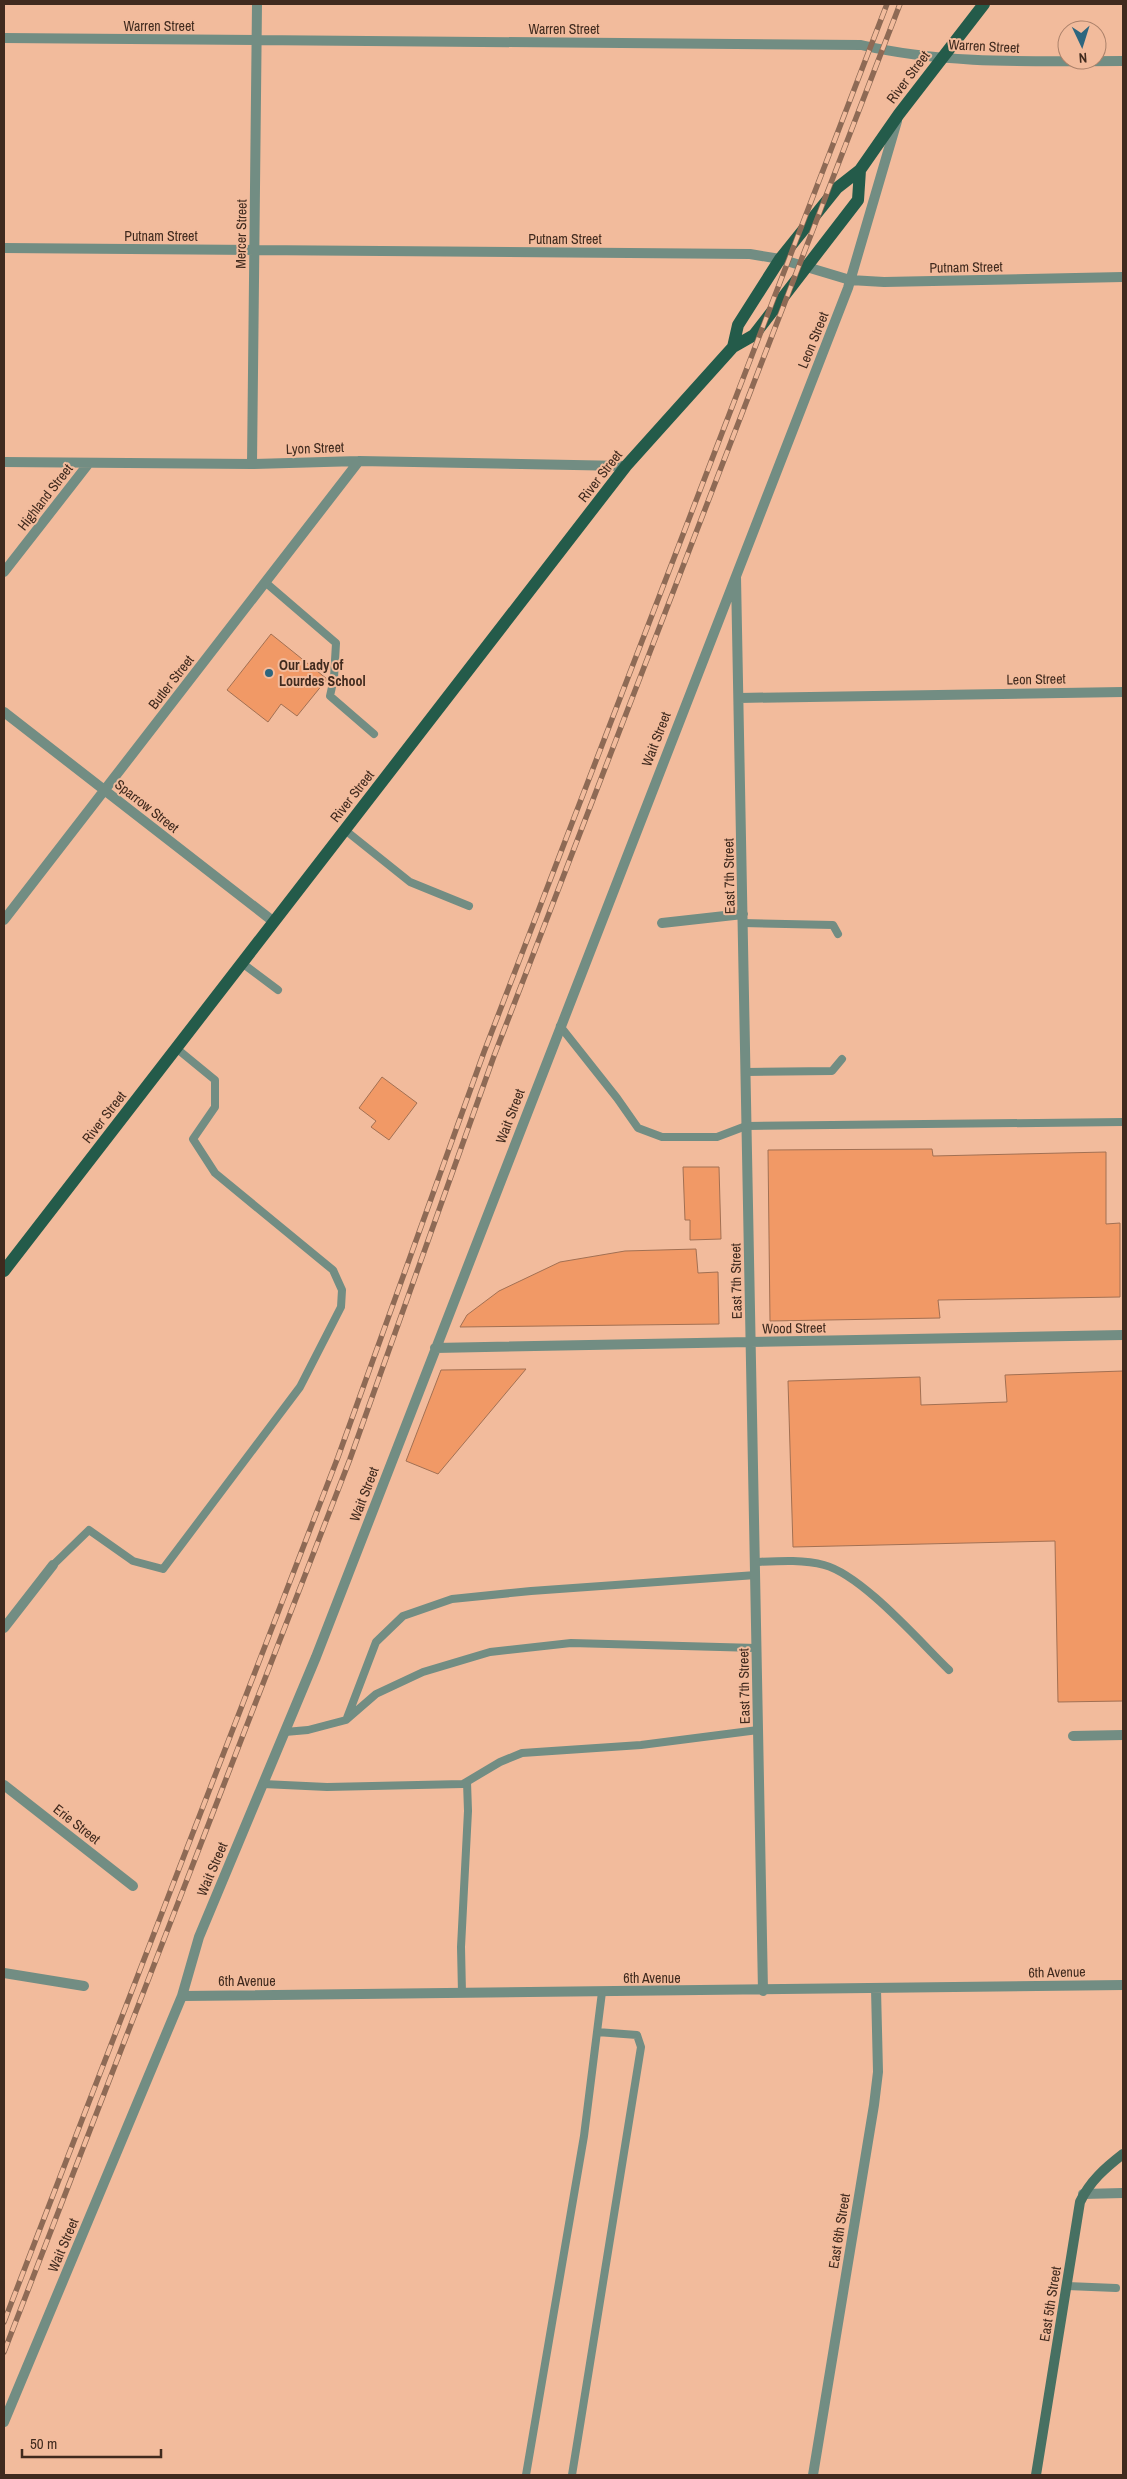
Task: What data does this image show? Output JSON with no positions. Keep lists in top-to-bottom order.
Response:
{
  "streets": {
    "main road": ["River Street", "East 5th Street"],
    "street": [
      "Warren Street",
      "Mercer Street",
      "Putnam Street",
      "Leon Street",
      "Lyon Street",
      "Highland Street",
      "Butler Street",
      "Wait Street",
      "Sparrow Street",
      "East 7th Street",
      "Wood Street",
      "Erie Street",
      "6th Avenue",
      "East 6th Street"
    ]
  },
  "crossings": [
    ["Warren Street", "River Street"],
    ["Warren Street", "Mercer Street"],
    ["River Street", "Putnam Street"],
    ["River Street", "Leon Street"],
    ["River Street", "Lyon Street"],
    ["River Street", "Sparrow Street"],
    ["Mercer Street", "Putnam Street"],
    ["Mercer Street", "Lyon Street"],
    ["Putnam Street", "Leon Street"],
    ["Leon Street", "Wait Street"],
    ["Leon Street", "East 7th Street"],
    ["Lyon Street", "Highland Street"],
    ["Lyon Street", "Butler Street"],
    ["Butler Street", "Sparrow Street"],
    ["Wait Street", "East 7th Street"],
    ["Wait Street", "Wood Street"],
    ["Wait Street", "6th Avenue"],
    ["East 7th Street", "Wood Street"],
    ["East 7th Street", "6th Avenue"],
    ["6th Avenue", "East 6th Street"]
  ],
  "places": ["Our Lady of Lourdes School"],
  "scale_bar": "50 m",
  "north": "bottom"
}
